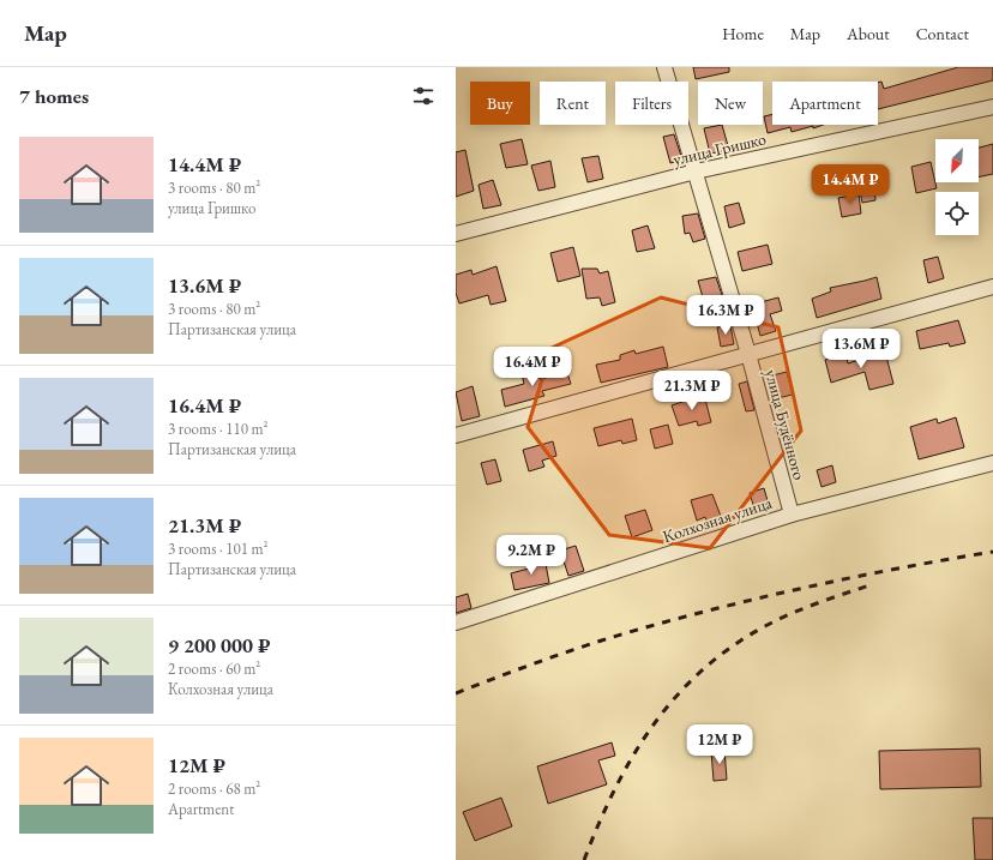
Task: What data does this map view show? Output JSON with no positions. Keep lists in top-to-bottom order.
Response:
{
  "streets": {
    "street": ["улица Гришко", "улица Будённого", "Колхозная улица"]
  },
  "crossings": [
    ["улица Гришко", "улица Будённого"],
    ["улица Будённого", "Колхозная улица"]
  ],
  "north": "bottom left",
  "page": {
    "header": "Map",
    "nav": [
      "Home",
      "Map",
      "About",
      "Contact"
    ],
    "heading": "7 homes",
    "chip": [
      "Buy",
      "Rent",
      "Filters",
      "New",
      "Apartment"
    ],
    "list": [
      {
        "name": "14.4M ₽",
        "note": "3 rooms · 80 m² · улица Гришко"
      },
      {
        "name": "13.6M ₽",
        "note": "3 rooms · 80 m² · Партизанская улица"
      },
      {
        "name": "16.4M ₽",
        "note": "3 rooms · 110 m² · Партизанская улица"
      },
      {
        "name": "21.3M ₽",
        "note": "3 rooms · 101 m² · Партизанская улица"
      },
      {
        "name": "9 200 000 ₽",
        "note": "2 rooms · 60 m² · Колхозная улица"
      },
      {
        "name": "12M ₽",
        "note": "2 rooms · 68 m² · Apartment"
      }
    ],
    "price": [
      "14.4M ₽",
      "16.3M ₽",
      "13.6M ₽",
      "16.4M ₽",
      "21.3M ₽",
      "9.2M ₽",
      "12M ₽"
    ]
  }
}
